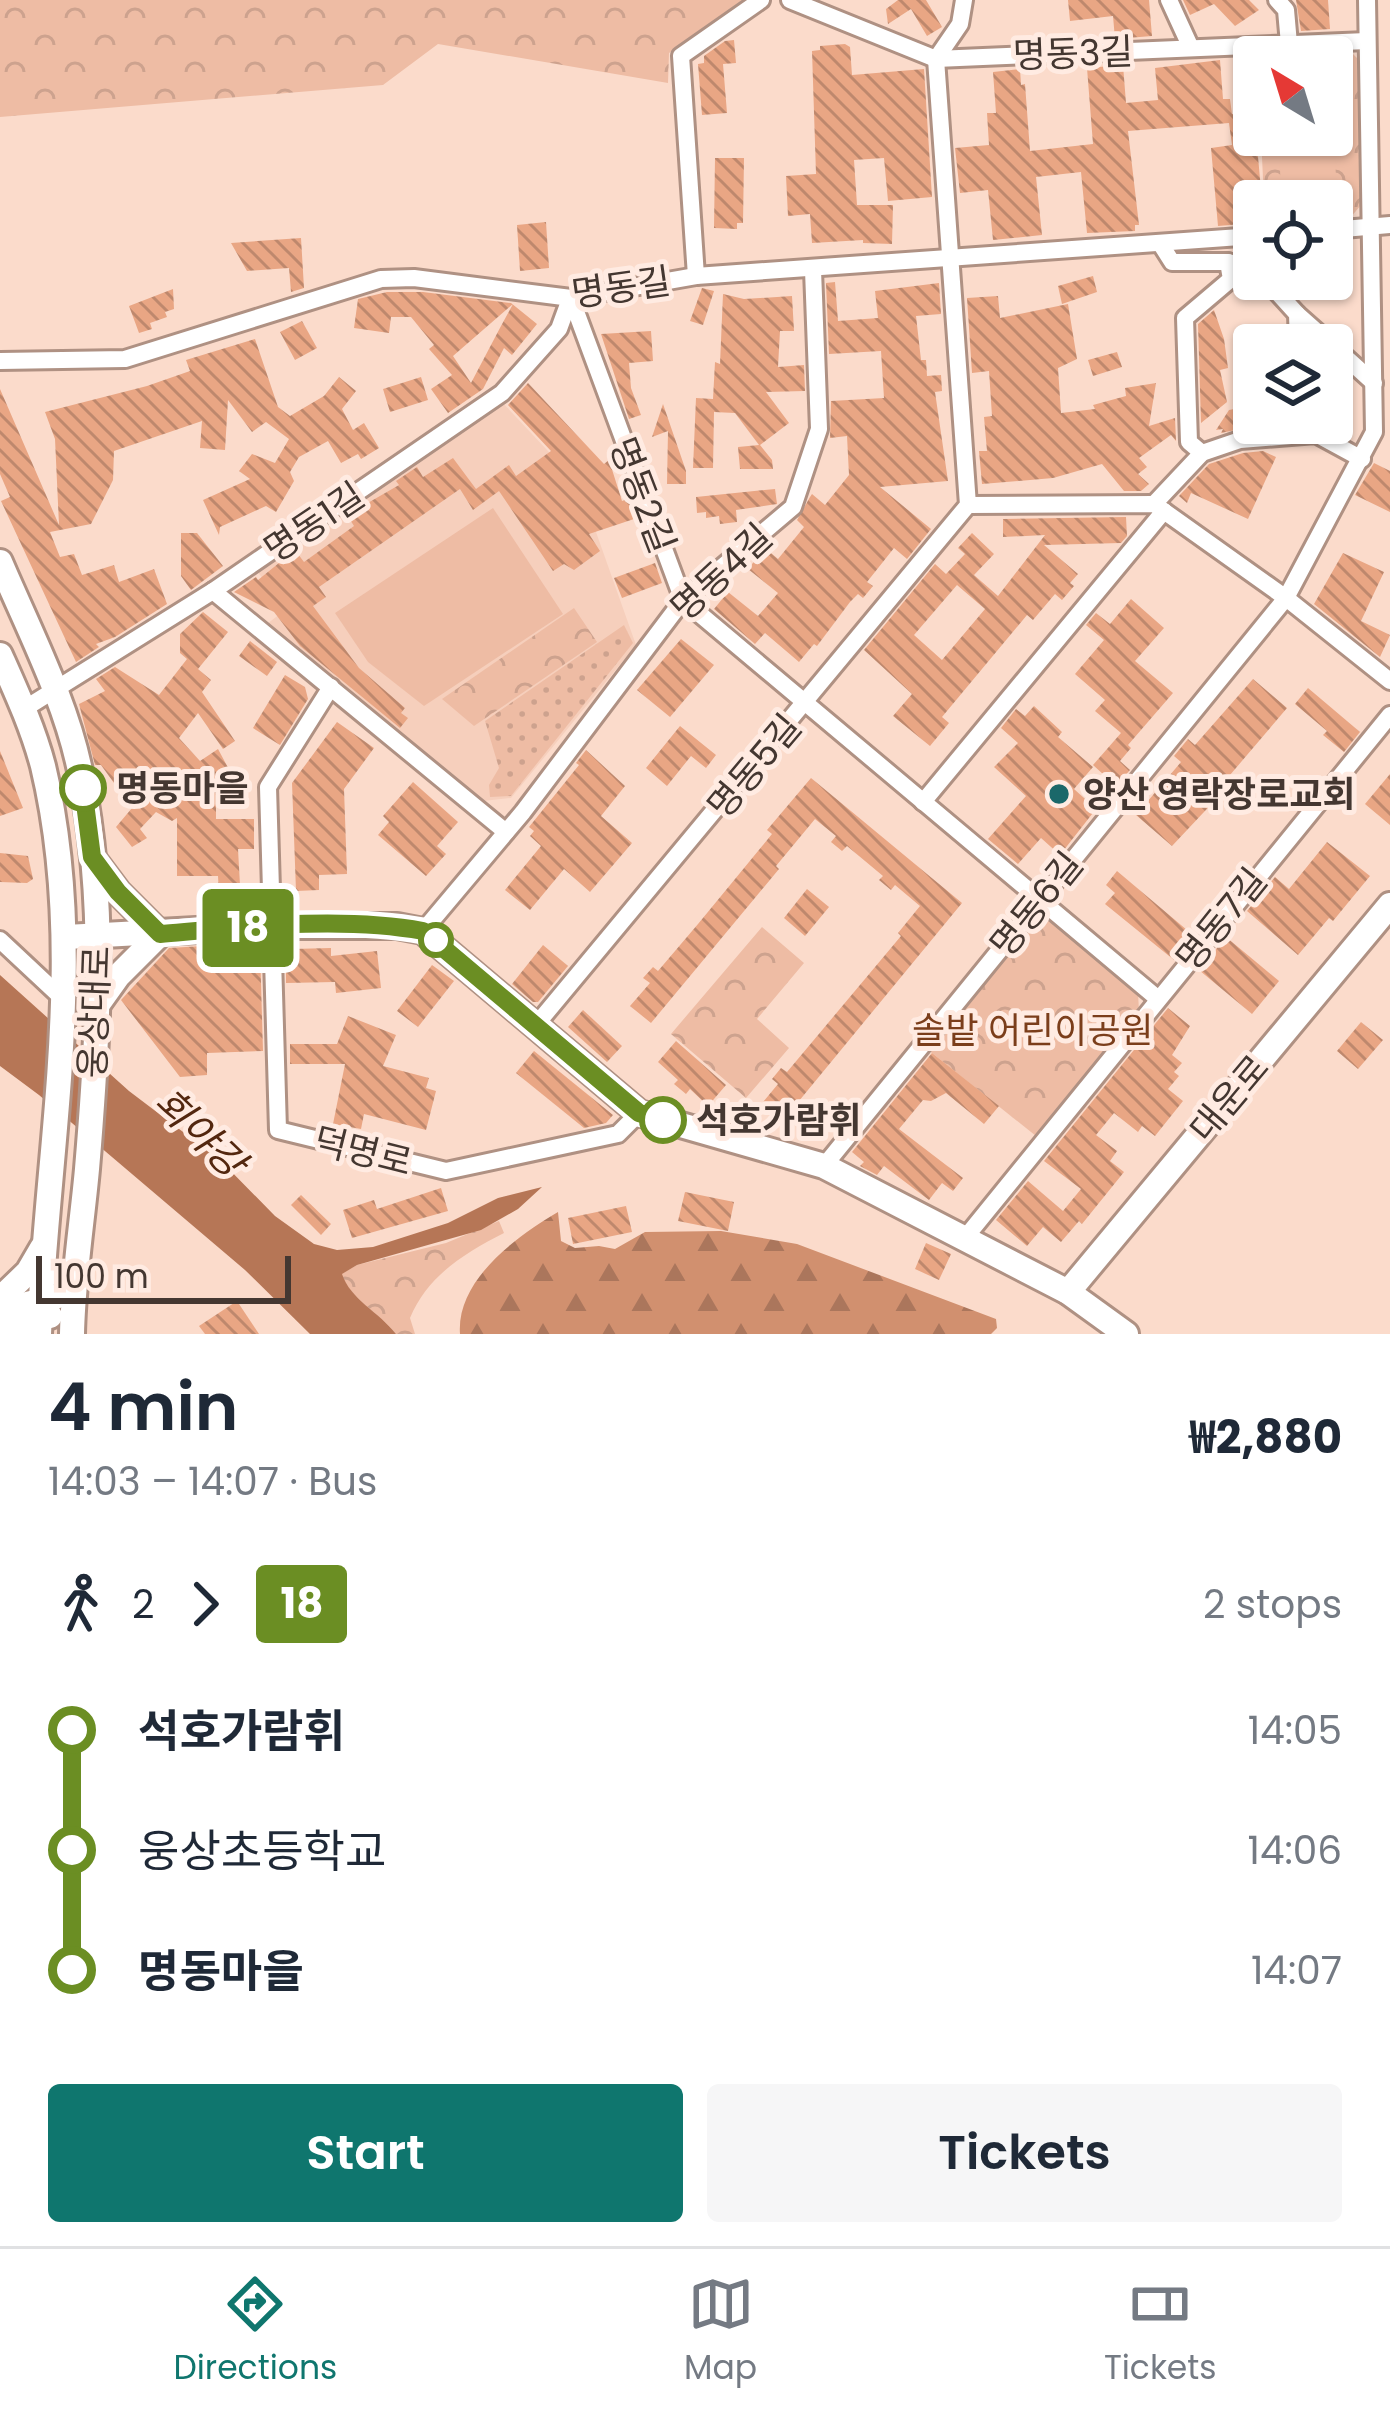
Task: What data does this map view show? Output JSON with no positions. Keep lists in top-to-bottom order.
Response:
{
  "streets": {
    "street": [
      "명동3길",
      "명동길",
      "명동2길",
      "명동1길",
      "명동4길",
      "명동5길",
      "명동6길",
      "명동7길",
      "웅상대로",
      "대운로",
      "덕명로"
    ]
  },
  "crossings": [
    ["명동3길", "명동6길"],
    ["명동길", "명동2길"],
    ["명동길", "명동1길"],
    ["명동길", "명동4길"],
    ["명동2길", "명동1길"],
    ["명동2길", "명동4길"],
    ["명동2길", "명동5길"],
    ["명동2길", "명동6길"],
    ["명동2길", "명동7길"],
    ["명동1길", "웅상대로"]
  ],
  "water": ["회야강"],
  "parks": ["솔밭 어린이공원"],
  "places": ["명동마을", "양산 영락장로교회", "석호가람휘"],
  "lines": ["bus line 18"],
  "scale_bar": "100 m",
  "north": "top left",
  "page": {
    "on_map": "18",
    "scale": "100 m",
    "heading": ["4 min", "14:03 – 14:07 · Bus", "₩2,880"],
    "legs": ["2", "18", "2 stops"],
    "list": [
      {
        "name": "석호가람휘",
        "value": "14:05"
      },
      {
        "name": "웅상초등학교",
        "value": "14:06"
      },
      {
        "name": "명동마을",
        "value": "14:07"
      }
    ],
    "buttons": ["Start", "Tickets"],
    "tabs": ["Directions", "Map", "Tickets"]
  }
}
